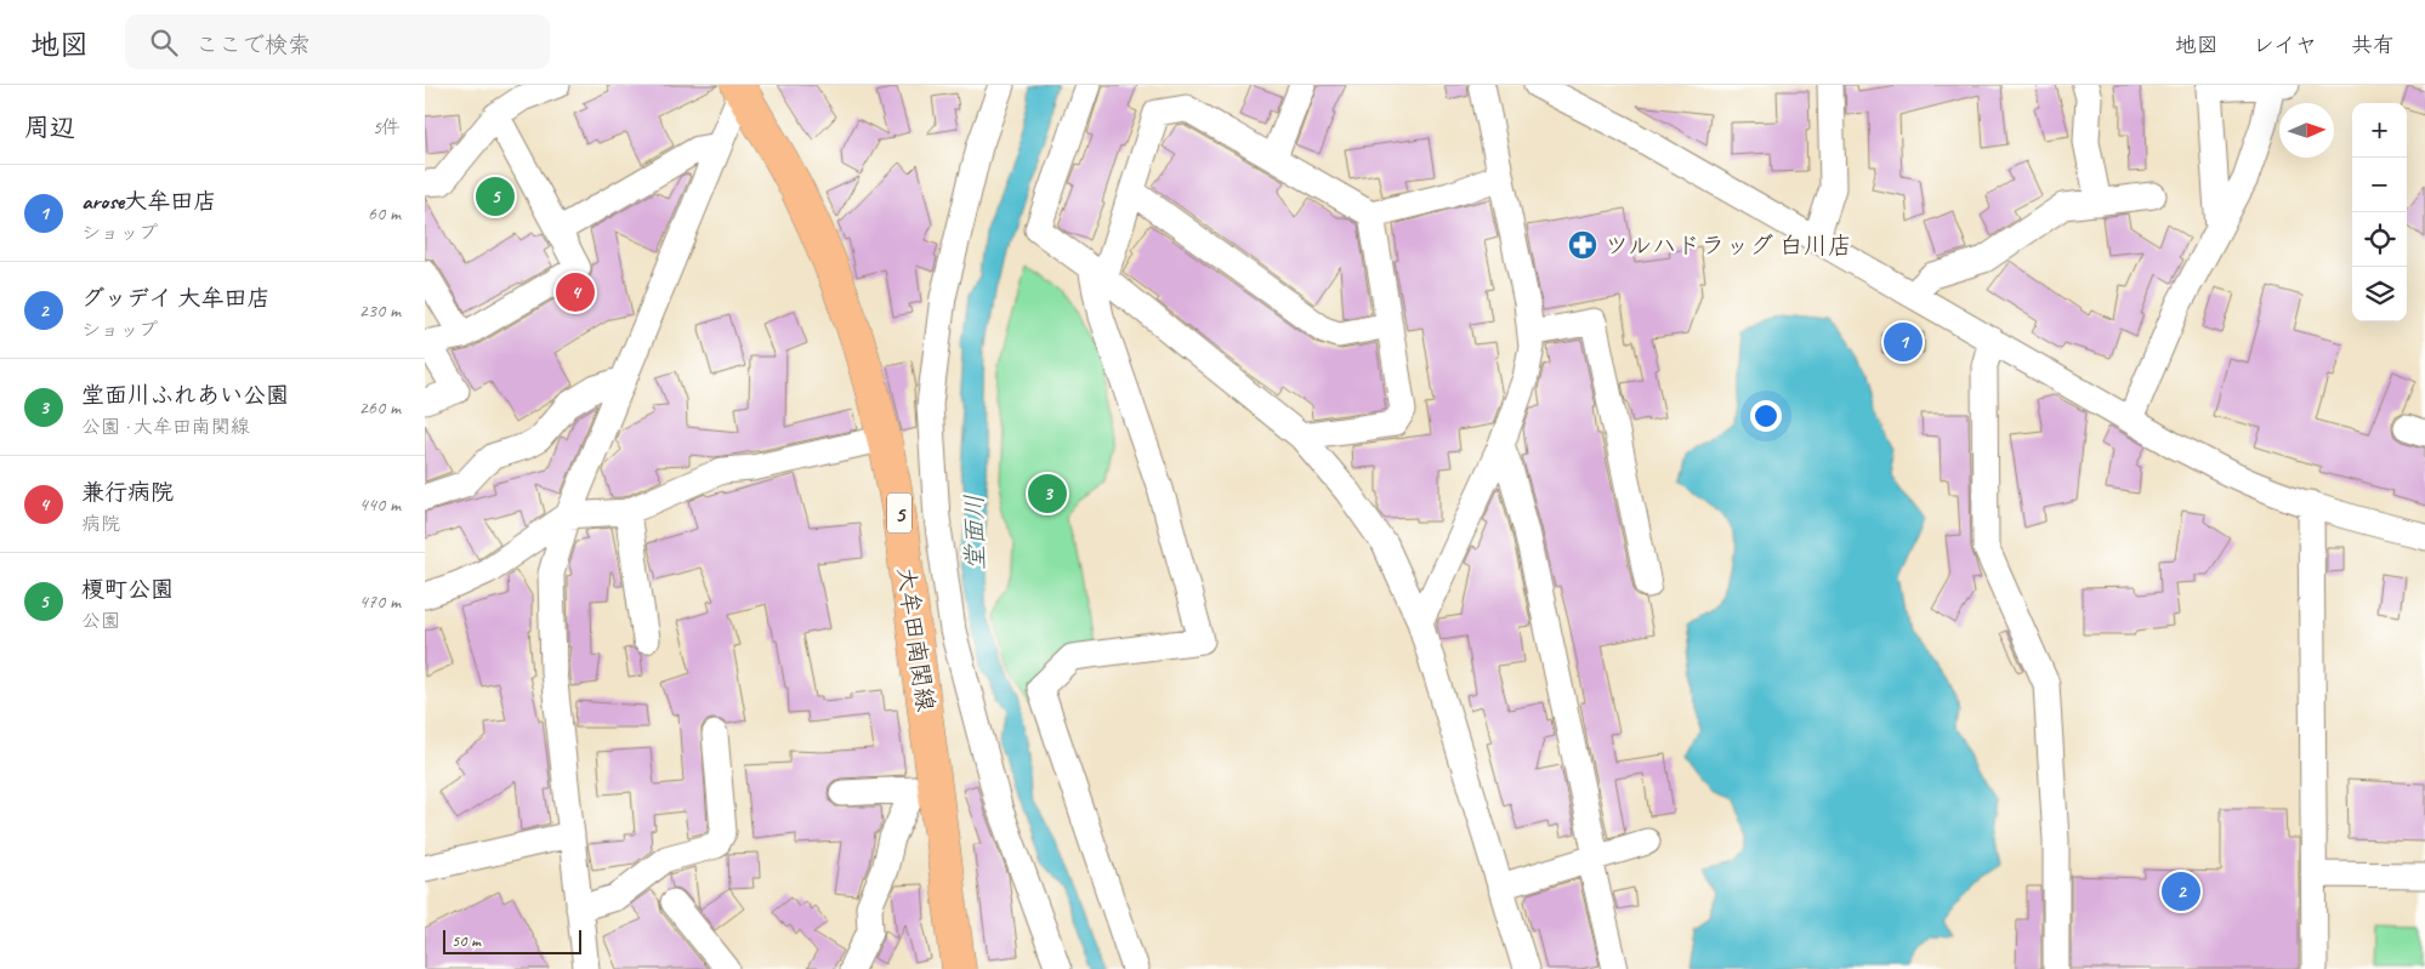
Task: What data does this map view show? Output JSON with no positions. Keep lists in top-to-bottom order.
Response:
{
  "streets": {
    "main road": ["5", "大牟田南関線"]
  },
  "water": ["堂面川"],
  "places": {
    "pharmacy": ["ツルハドラッグ 白川店"]
  },
  "scale_bar": "50 m",
  "north": "right",
  "page": {
    "header": "地図",
    "search": "ここで検索",
    "nav": ["地図", "レイヤ", "共有"],
    "heading": ["周辺", "5件"],
    "map_buttons": ["+", "−"],
    "list": [
      {
        "mark": "1",
        "name": "arose大牟田店",
        "note": "ショップ",
        "value": "60 m"
      },
      {
        "mark": "2",
        "name": "グッデイ 大牟田店",
        "note": "ショップ",
        "value": "230 m"
      },
      {
        "mark": "3",
        "name": "堂面川ふれあい公園",
        "note": "公園 · 大牟田南関線",
        "value": "260 m"
      },
      {
        "mark": "4",
        "name": "兼行病院",
        "note": "病院",
        "value": "440 m"
      },
      {
        "mark": "5",
        "name": "榎町公園",
        "note": "公園",
        "value": "470 m"
      }
    ],
    "pins": [
      "5",
      "4",
      "1",
      "3",
      "2"
    ],
    "scale": "50 m"
  }
}
